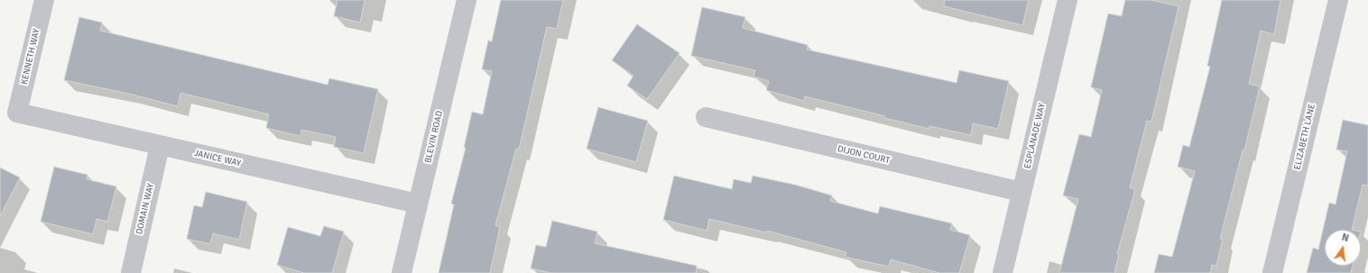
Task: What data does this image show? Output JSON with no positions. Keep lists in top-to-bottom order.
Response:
{
  "streets": {
    "street": [
      "KENNETH WAY",
      "ESPLANADE WAY",
      "BLEVIN ROAD",
      "ELIZABETH LANE",
      "DIJON COURT",
      "JANICE WAY",
      "DOMAIN WAY"
    ]
  },
  "crossings": [
    ["KENNETH WAY", "JANICE WAY"],
    ["ESPLANADE WAY", "DIJON COURT"],
    ["BLEVIN ROAD", "JANICE WAY"],
    ["JANICE WAY", "DOMAIN WAY"]
  ],
  "north": "top"
}
